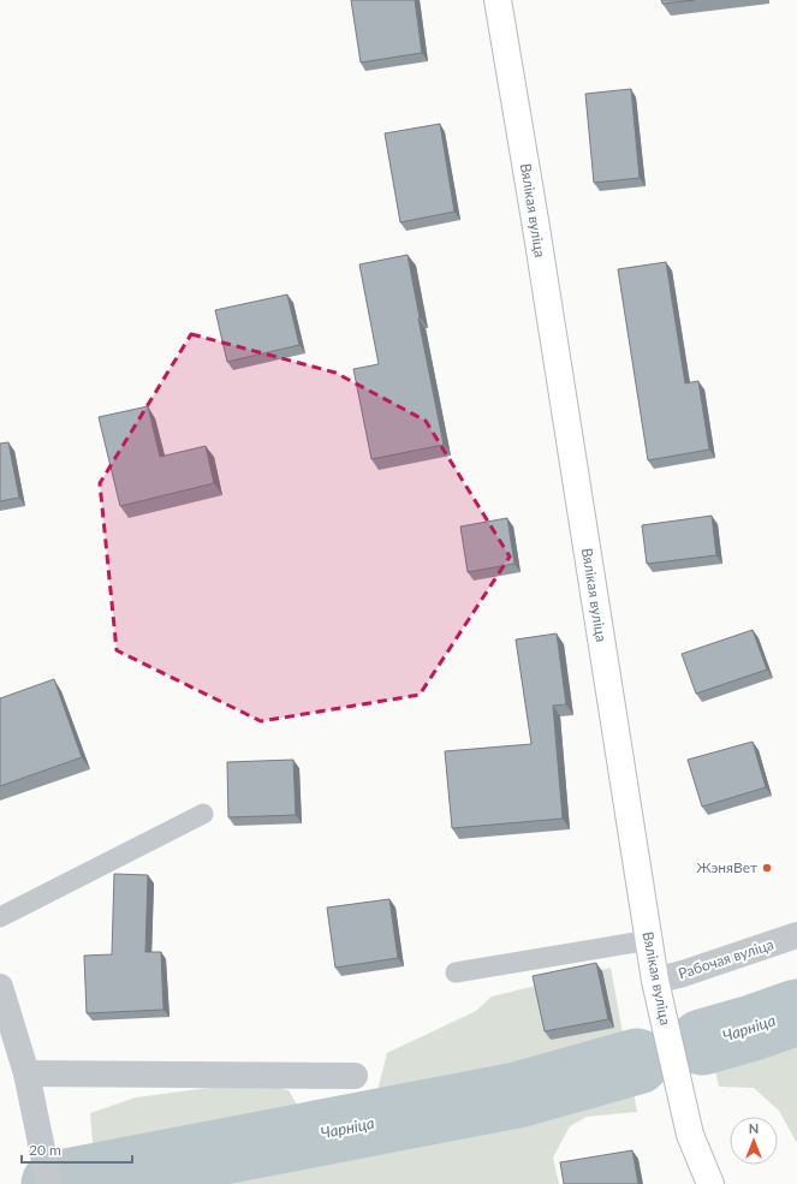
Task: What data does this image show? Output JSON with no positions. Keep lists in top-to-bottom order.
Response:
{
  "streets": {
    "main road": ["Вялікая вуліца"],
    "street": ["Рабочая вуліца"]
  },
  "crossings": [
    ["Вялікая вуліца", "Рабочая вуліца"]
  ],
  "water": ["Чарніца"],
  "places": ["ЖэняВет"],
  "scale_bar": "20 m",
  "north": "top"
}
